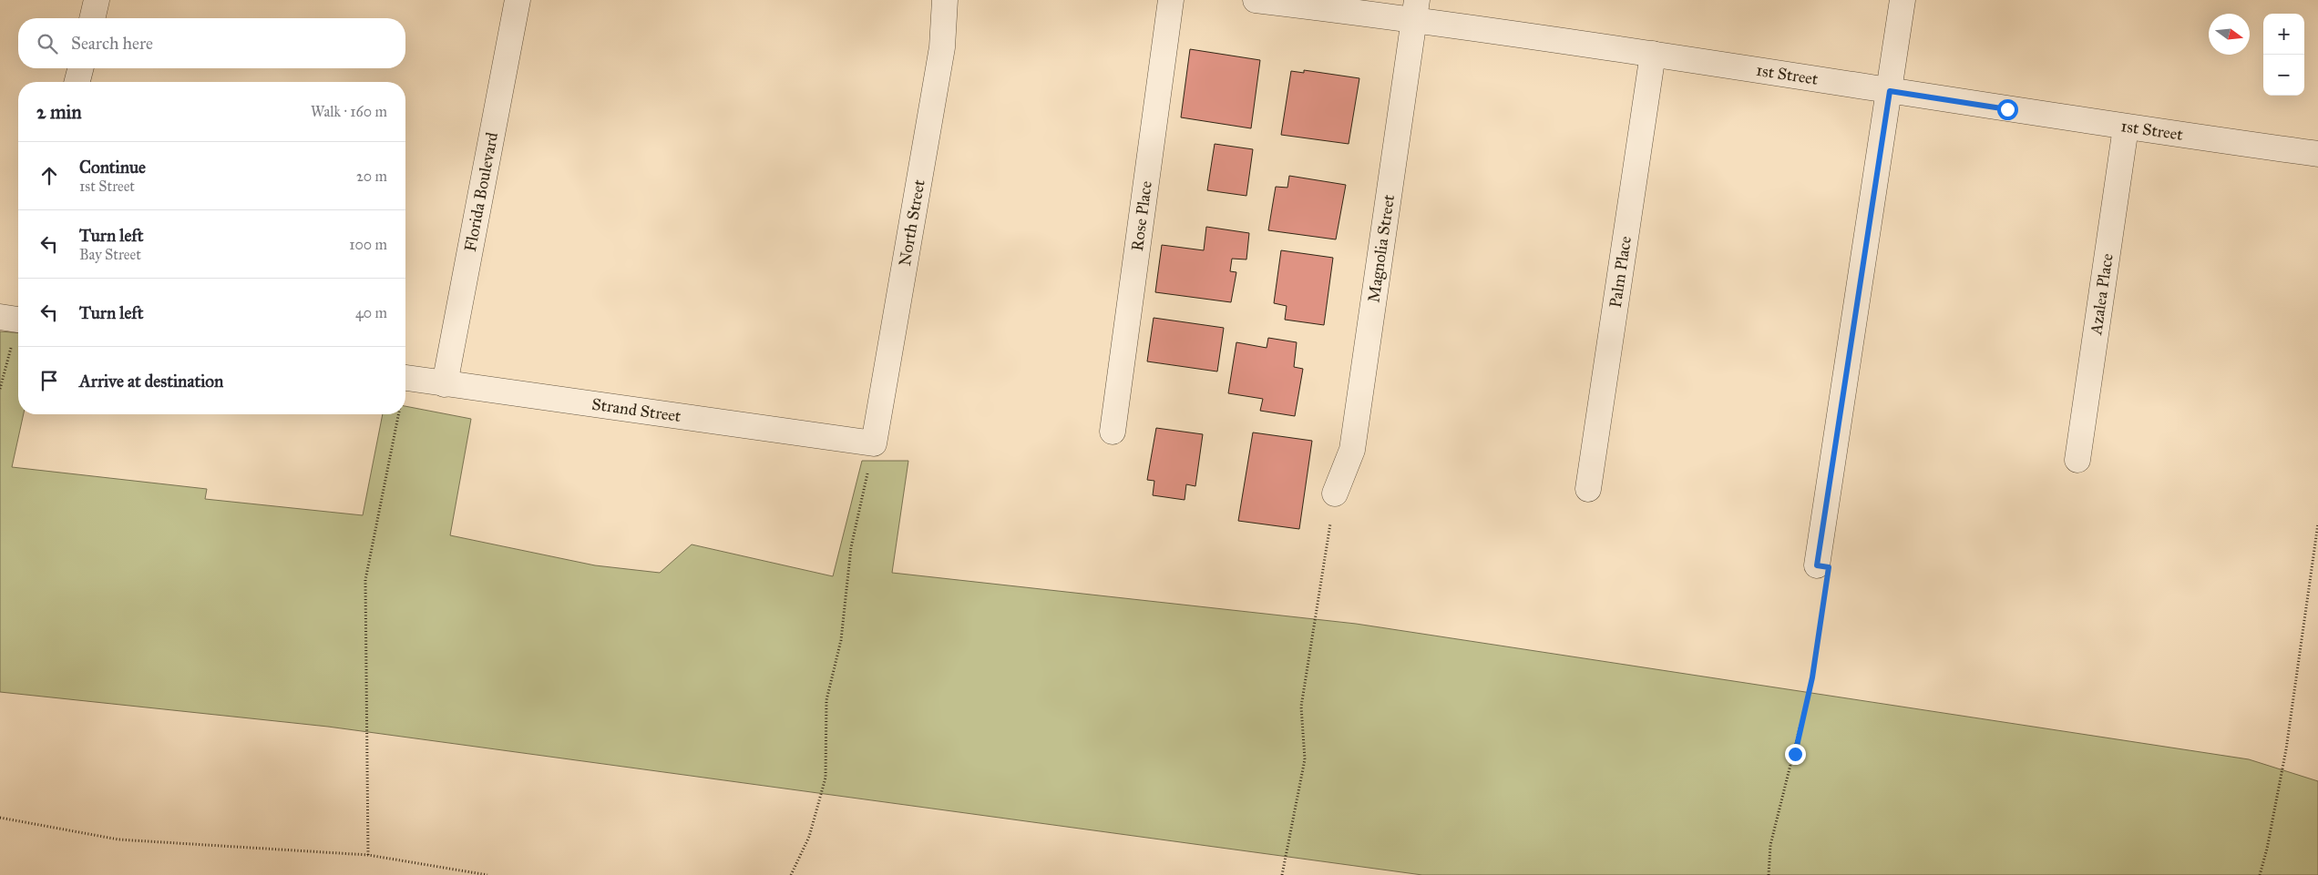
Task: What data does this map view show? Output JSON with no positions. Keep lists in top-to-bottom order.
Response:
{
  "streets": {
    "street": [
      "1st Street",
      "Florida Boulevard",
      "Rose Place",
      "North Street",
      "Magnolia Street",
      "Palm Place",
      "Azalea Place",
      "Strand Street"
    ]
  },
  "crossings": [
    ["1st Street", "Magnolia Street"],
    ["1st Street", "Palm Place"],
    ["1st Street", "Azalea Place"],
    ["Florida Boulevard", "Strand Street"],
    ["North Street", "Strand Street"]
  ],
  "north": "right",
  "page": {
    "map_buttons": ["+", "−"],
    "search": "Search here",
    "heading": ["2 min", "Walk · 160 m"],
    "list": [
      ["Continue", "1st Street", "20 m"],
      ["Turn left", "Bay Street", "100 m"],
      ["Turn left", "40 m"],
      "Arrive at destination"
    ]
  }
}
